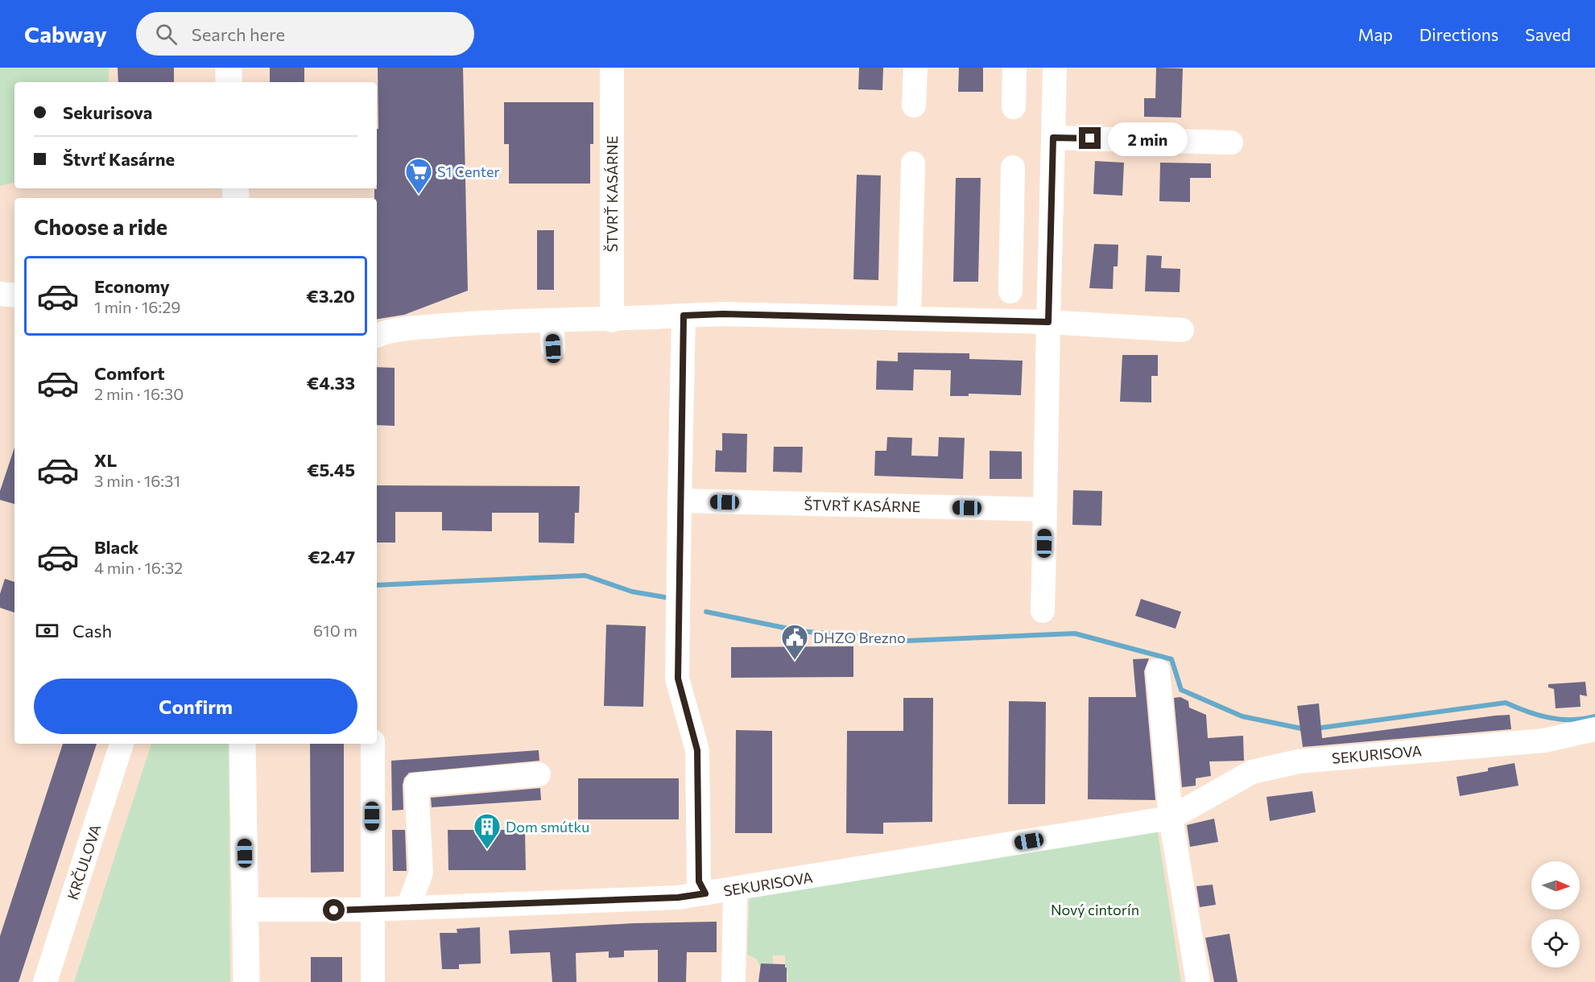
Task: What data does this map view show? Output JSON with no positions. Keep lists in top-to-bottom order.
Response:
{
  "streets": {
    "street": ["ŠTVRŤ KASÁRNE", "SEKURISOVA", "KRČULOVA"]
  },
  "parks": ["Nový cintorín"],
  "places": {
    "supermarket": ["S1 Center"],
    "public building": ["DHZO Brezno"],
    "building": ["Dom smútku"]
  },
  "north": "right",
  "page": {
    "header": "Cabway",
    "search": "Search here",
    "nav": ["Map", "Directions", "Saved"],
    "banner": ["Sekurisova", "Štvrť Kasárne"],
    "bubble": "2 min",
    "heading": "Choose a ride",
    "list": [
      {
        "name": "Economy",
        "note": "1 min · 16:29",
        "value": "€3.20"
      },
      {
        "name": "Comfort",
        "note": "2 min · 16:30",
        "value": "€4.33"
      },
      {
        "name": "XL",
        "note": "3 min · 16:31",
        "value": "€5.45"
      },
      {
        "name": "Black",
        "note": "4 min · 16:32",
        "value": "€2.47"
      }
    ],
    "pay": ["Cash", "610 m"],
    "buttons": "Confirm"
  }
}
